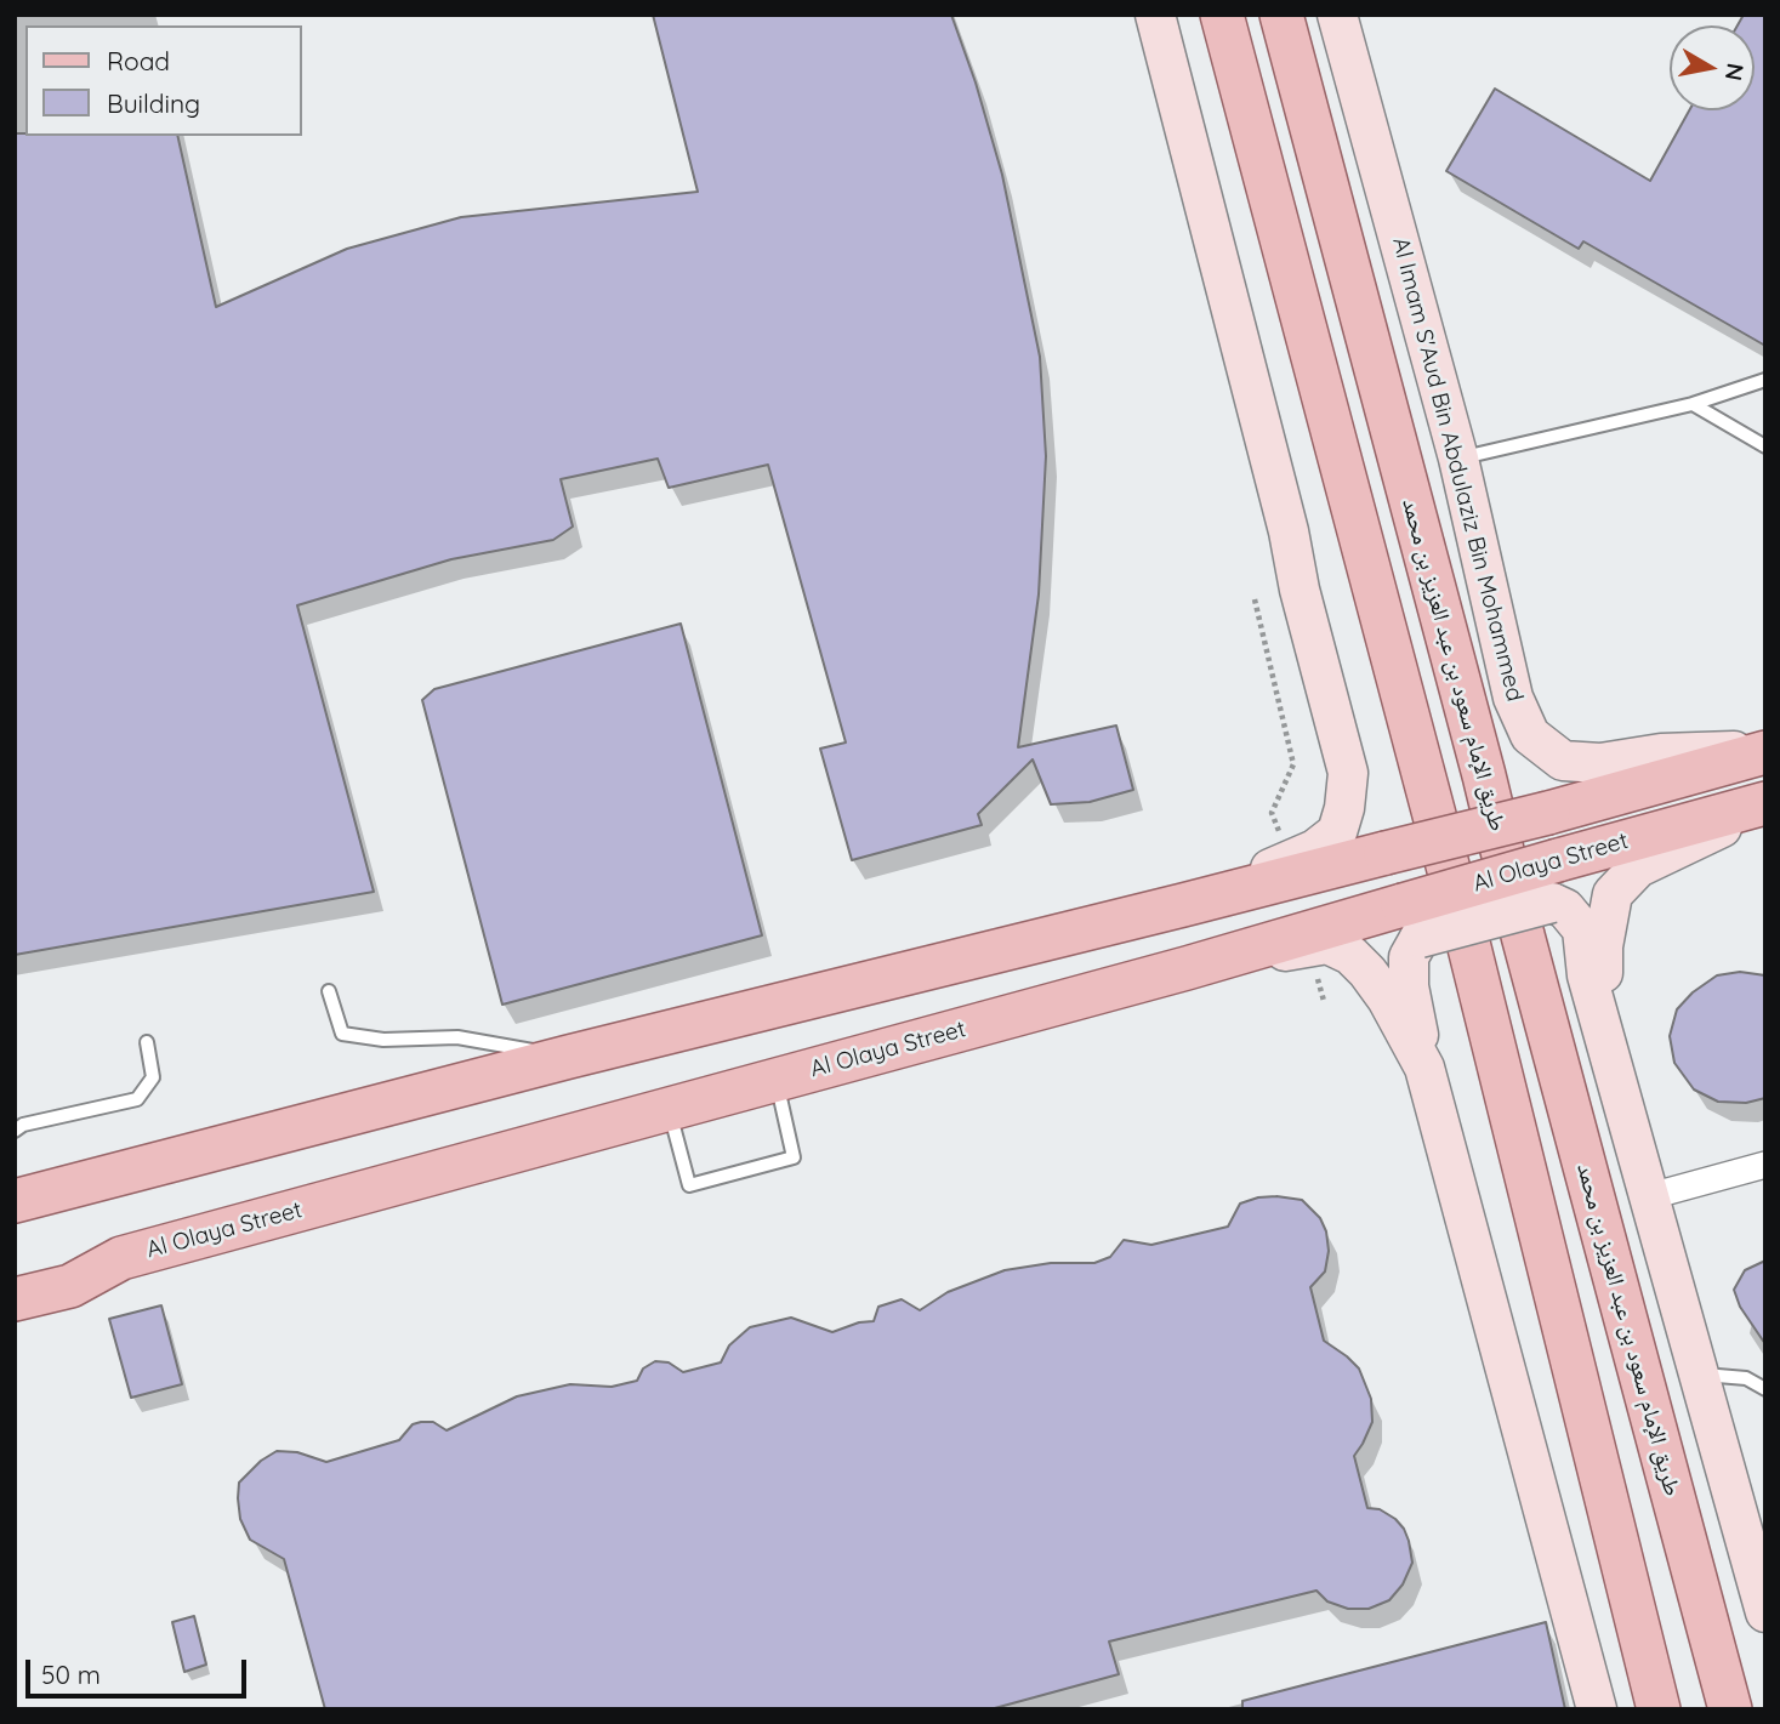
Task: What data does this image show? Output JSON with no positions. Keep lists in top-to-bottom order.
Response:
{
  "streets": {
    "main road": ["طريق الإمام سعود بن عبد العزيز بن محمد", "Al Olaya Street"],
    "street": ["Al Imam S'Aud Bin Abdulaziz Bin Mohammed"]
  },
  "crossings": [
    ["Al Imam S'Aud Bin Abdulaziz Bin Mohammed", "Al Olaya Street"]
  ],
  "legend": ["Road", "Building"],
  "scale_bar": "50 m",
  "north": "right"
}
